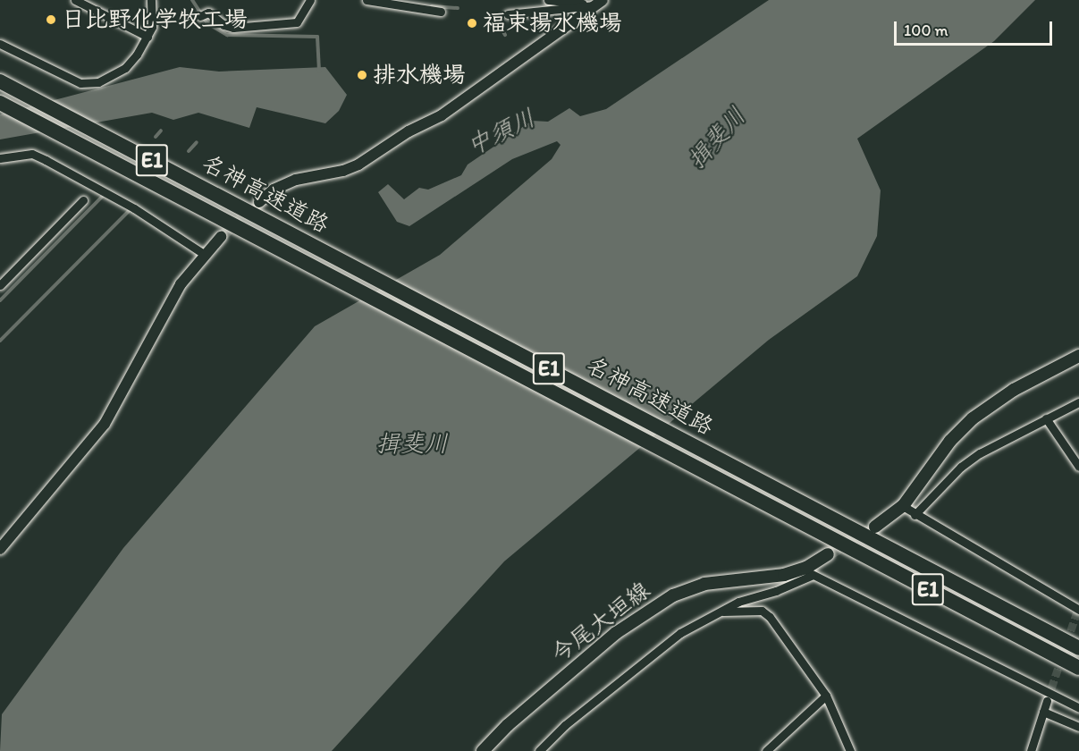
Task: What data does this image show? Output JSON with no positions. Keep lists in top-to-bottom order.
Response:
{
  "streets": {
    "highway": ["E1", "名神高速道路"],
    "main road": ["今尾大垣線"]
  },
  "water": ["中須川", "揖斐川"],
  "places": ["日比野化学牧工場", "福束揚水機場", "排水機場"],
  "scale_bar": "100 m"
}
